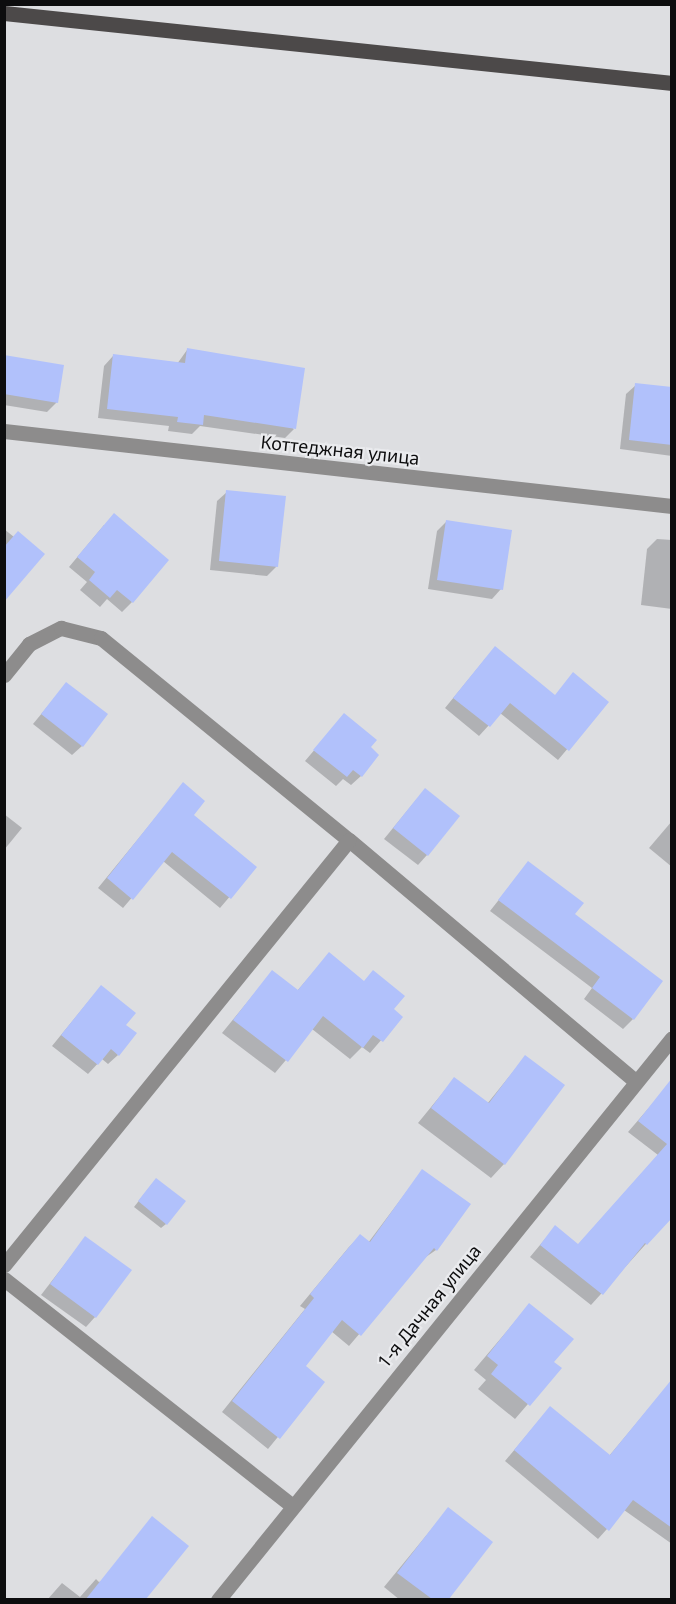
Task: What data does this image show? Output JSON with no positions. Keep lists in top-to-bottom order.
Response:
{
  "streets": {
    "street": ["Коттеджная улица", "1-я Дачная улица"]
  }
}
